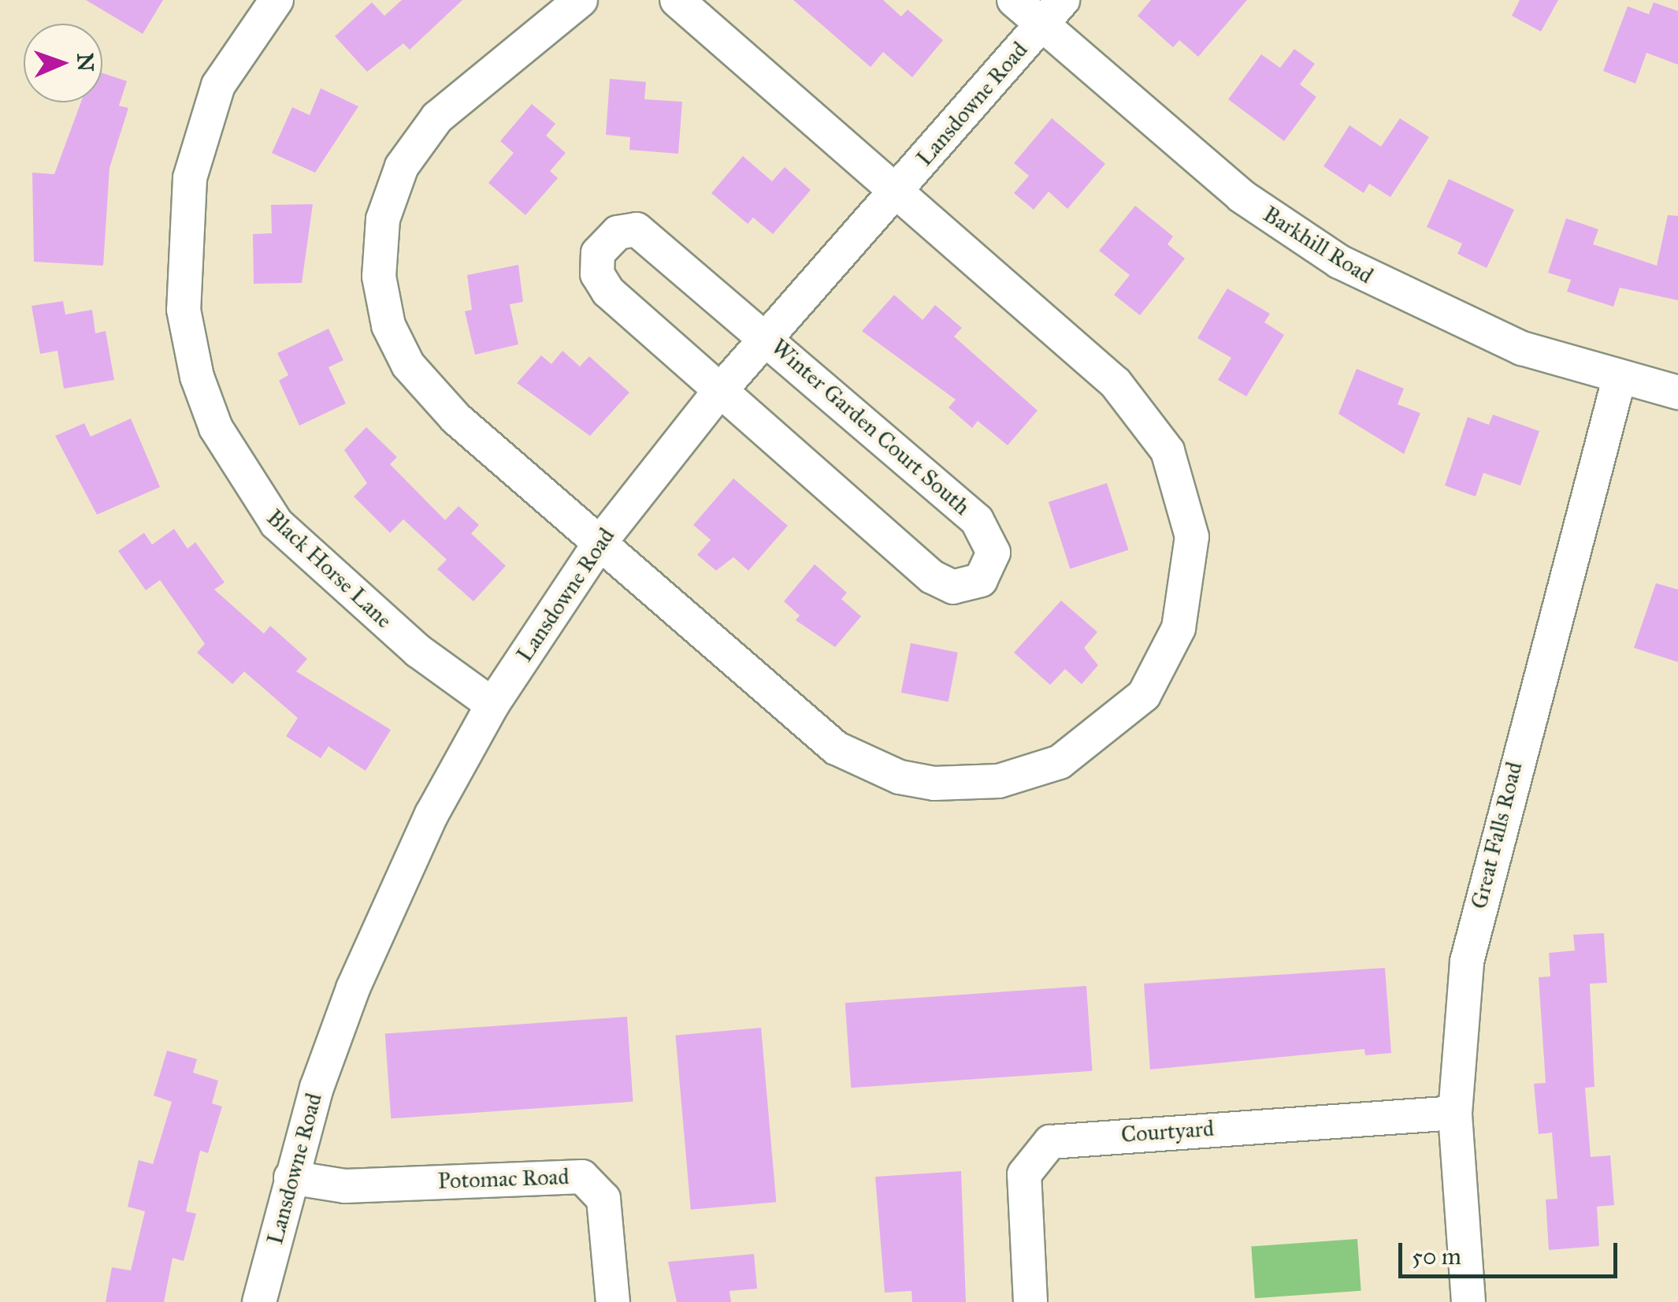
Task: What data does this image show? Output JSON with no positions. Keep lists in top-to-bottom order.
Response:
{
  "streets": {
    "street": [
      "Lansdowne Road",
      "Barkhill Road",
      "Winter Garden Court South",
      "Black Horse Lane",
      "Great Falls Road",
      "Courtyard",
      "Potomac Road"
    ]
  },
  "crossings": [
    ["Lansdowne Road", "Barkhill Road"],
    ["Lansdowne Road", "Winter Garden Court South"],
    ["Lansdowne Road", "Black Horse Lane"],
    ["Lansdowne Road", "Potomac Road"],
    ["Barkhill Road", "Great Falls Road"],
    ["Great Falls Road", "Courtyard"]
  ],
  "scale_bar": "50 m",
  "north": "right"
}
